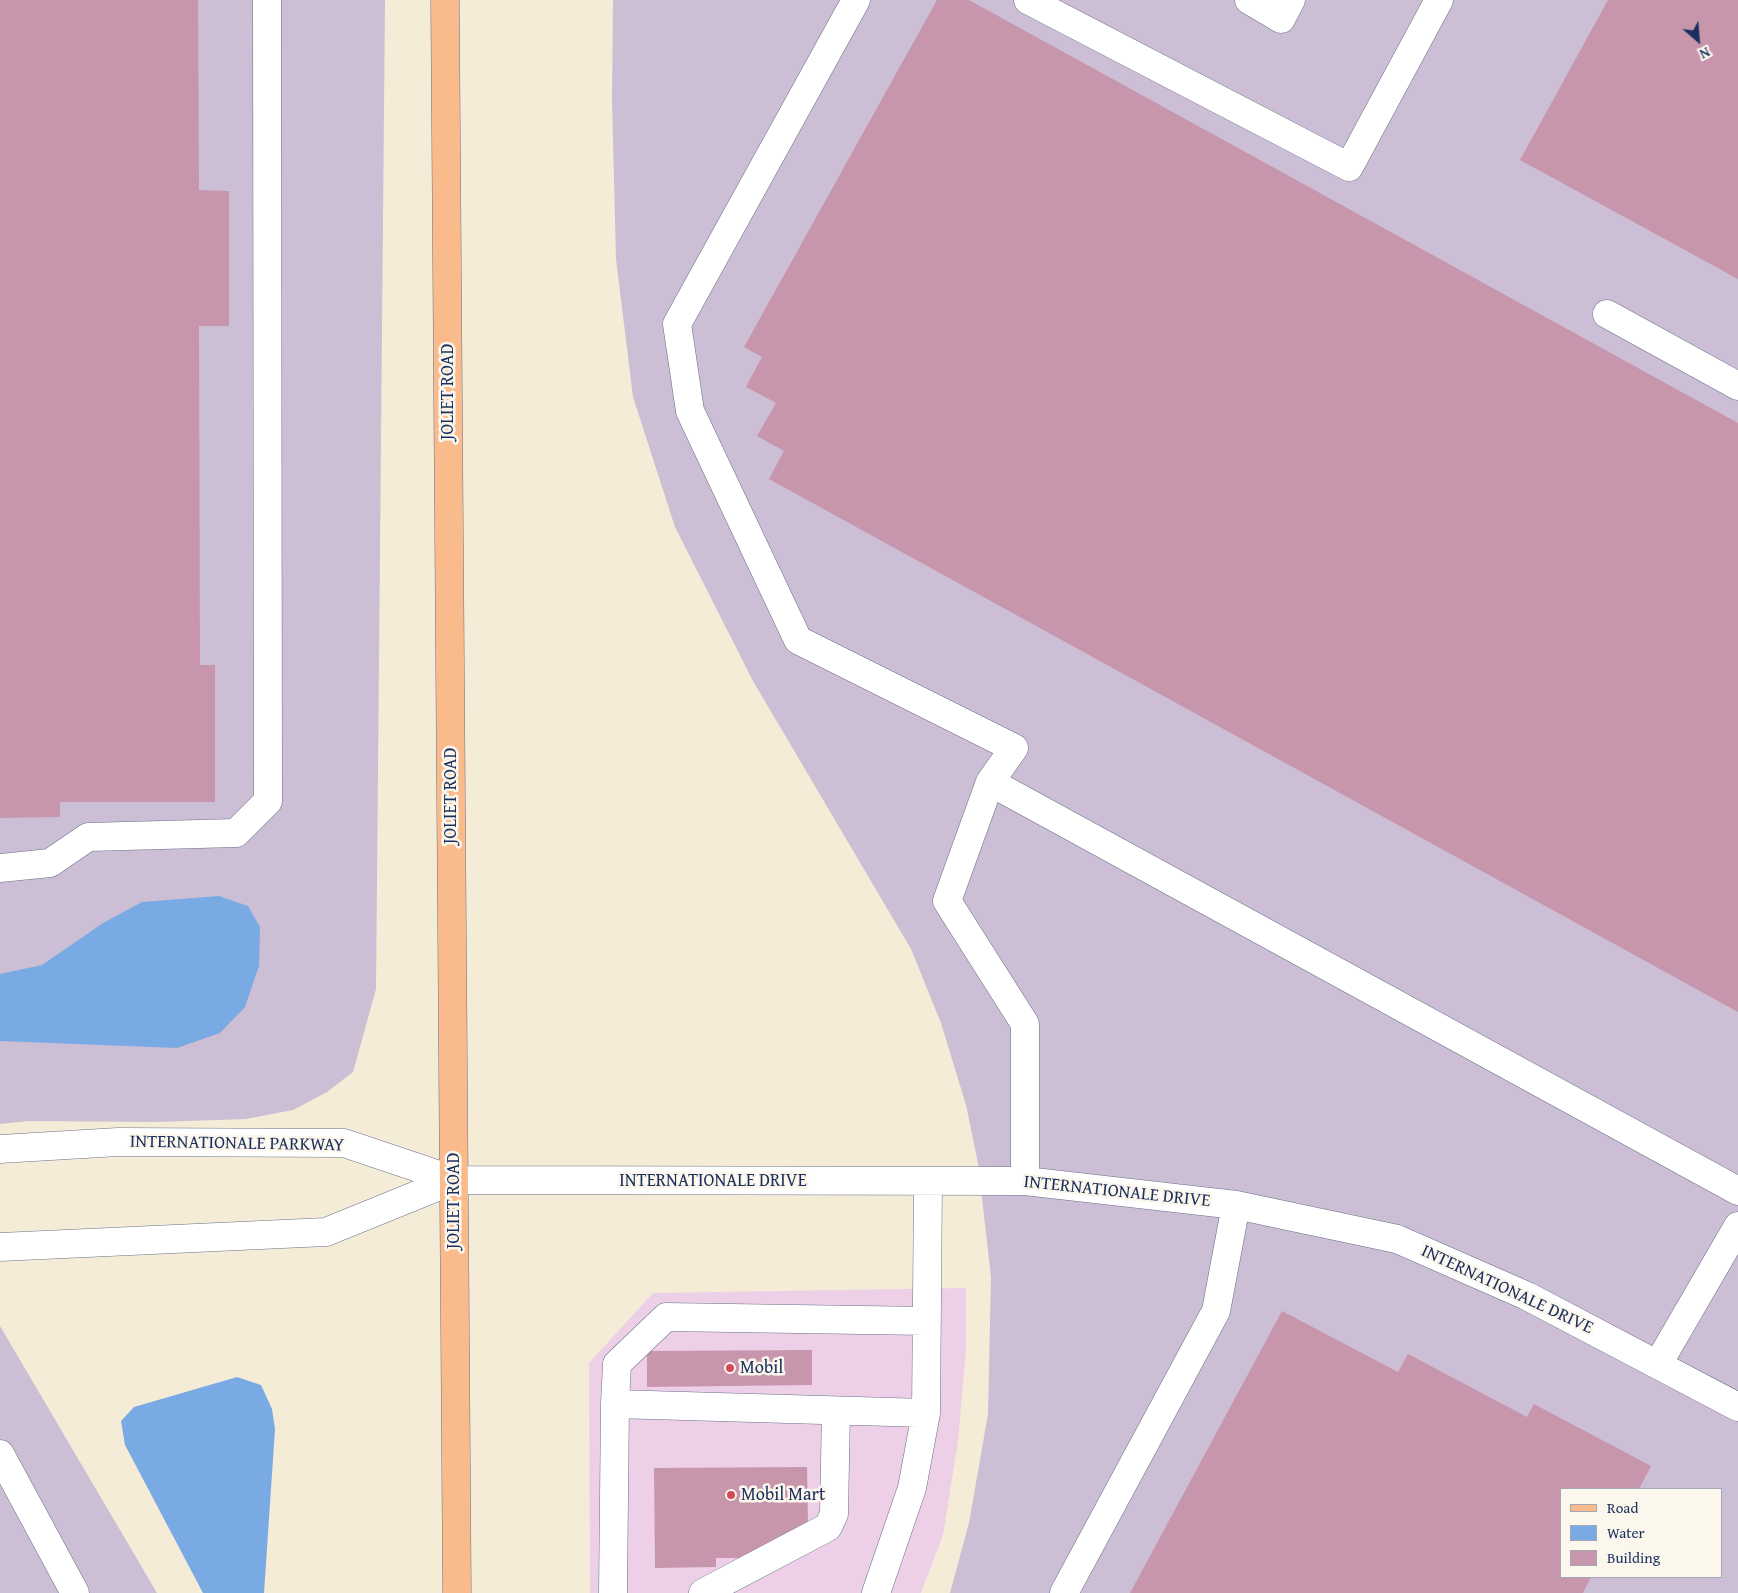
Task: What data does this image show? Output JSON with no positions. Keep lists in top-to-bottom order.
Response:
{
  "streets": {
    "main road": ["JOLIET ROAD"],
    "street": ["INTERNATIONALE PARKWAY", "INTERNATIONALE DRIVE"]
  },
  "crossings": [
    ["JOLIET ROAD", "INTERNATIONALE PARKWAY"],
    ["JOLIET ROAD", "INTERNATIONALE DRIVE"],
    ["INTERNATIONALE PARKWAY", "INTERNATIONALE DRIVE"]
  ],
  "places": ["Mobil", "Mobil Mart"],
  "legend": ["Road", "Water", "Building"],
  "north": "bottom right"
}
